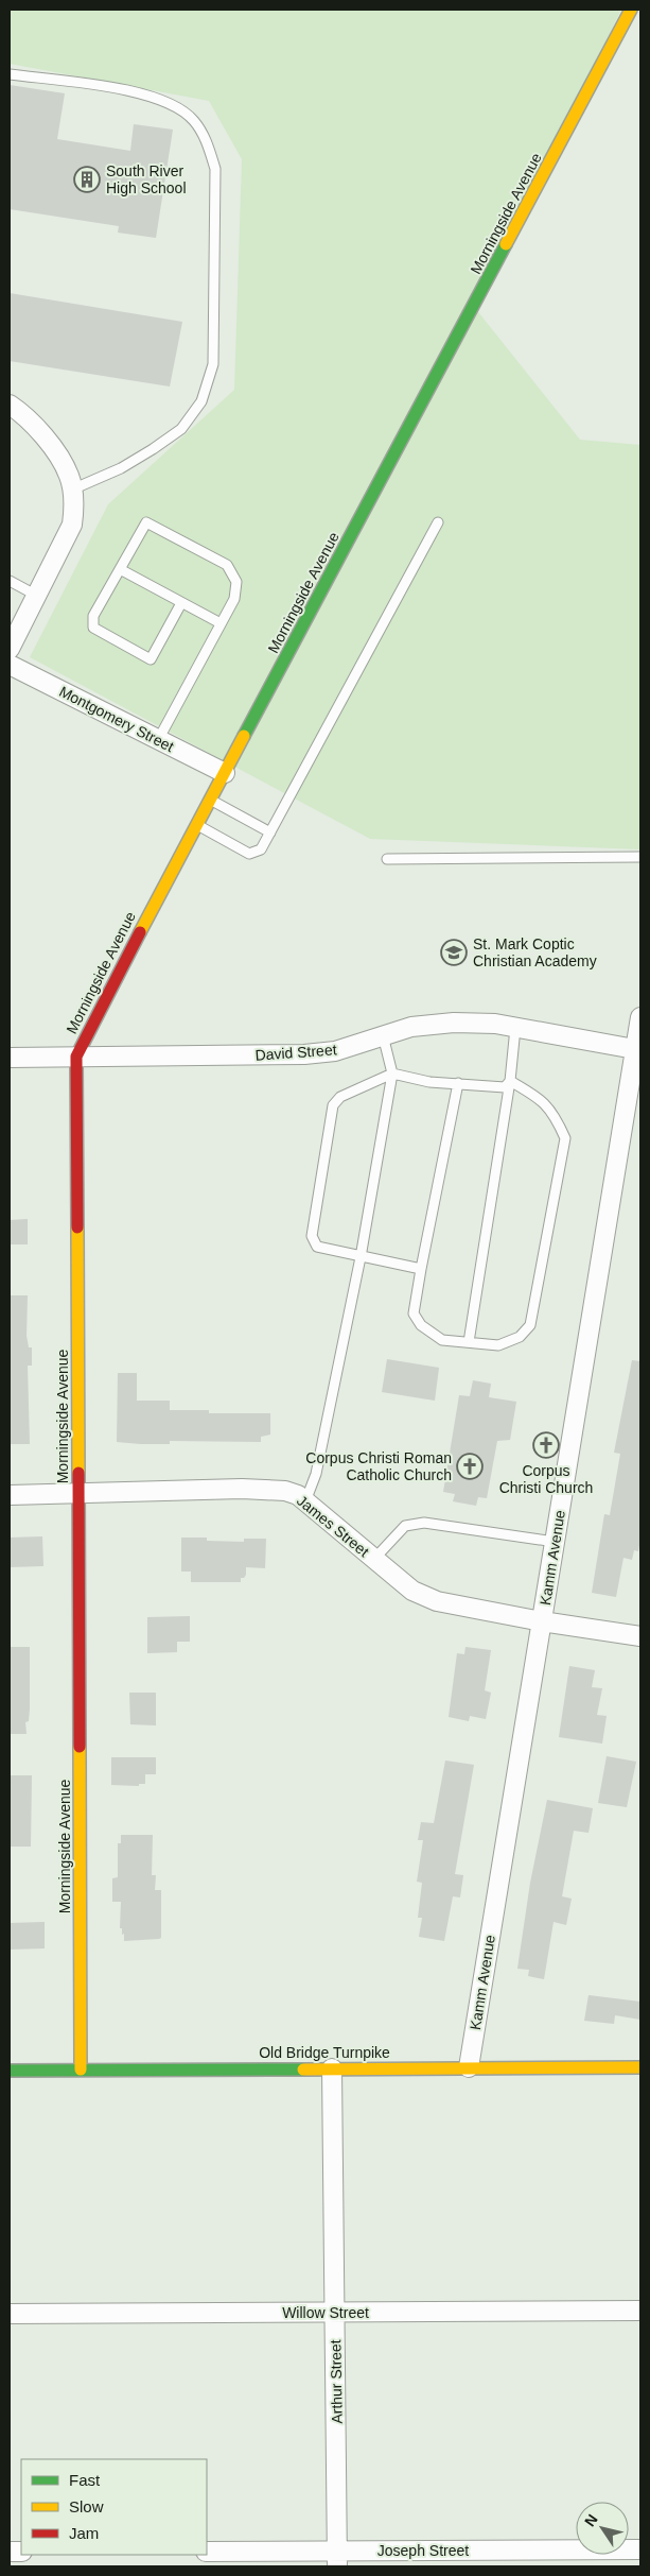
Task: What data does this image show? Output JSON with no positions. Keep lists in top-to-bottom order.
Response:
{
  "streets": {
    "street": [
      "Morningside Avenue",
      "Montgomery Street",
      "David Street",
      "James Street",
      "Kamm Avenue",
      "Old Bridge Turnpike",
      "Willow Street",
      "Arthur Street",
      "Joseph Street"
    ]
  },
  "crossings": [
    ["Morningside Avenue", "Montgomery Street"],
    ["Morningside Avenue", "David Street"],
    ["Morningside Avenue", "James Street"],
    ["Morningside Avenue", "Old Bridge Turnpike"],
    ["David Street", "Kamm Avenue"],
    ["James Street", "Kamm Avenue"],
    ["Kamm Avenue", "Old Bridge Turnpike"],
    ["Old Bridge Turnpike", "Arthur Street"],
    ["Willow Street", "Arthur Street"],
    ["Arthur Street", "Joseph Street"]
  ],
  "places": {
    "building": ["South River High School"],
    "school or university": ["St. Mark Coptic Christian Academy"],
    "church": ["Corpus Christi Church", "Corpus Christi Roman Catholic Church"]
  },
  "legend": ["Fast", "Slow", "Jam"],
  "north": "top left"
}
